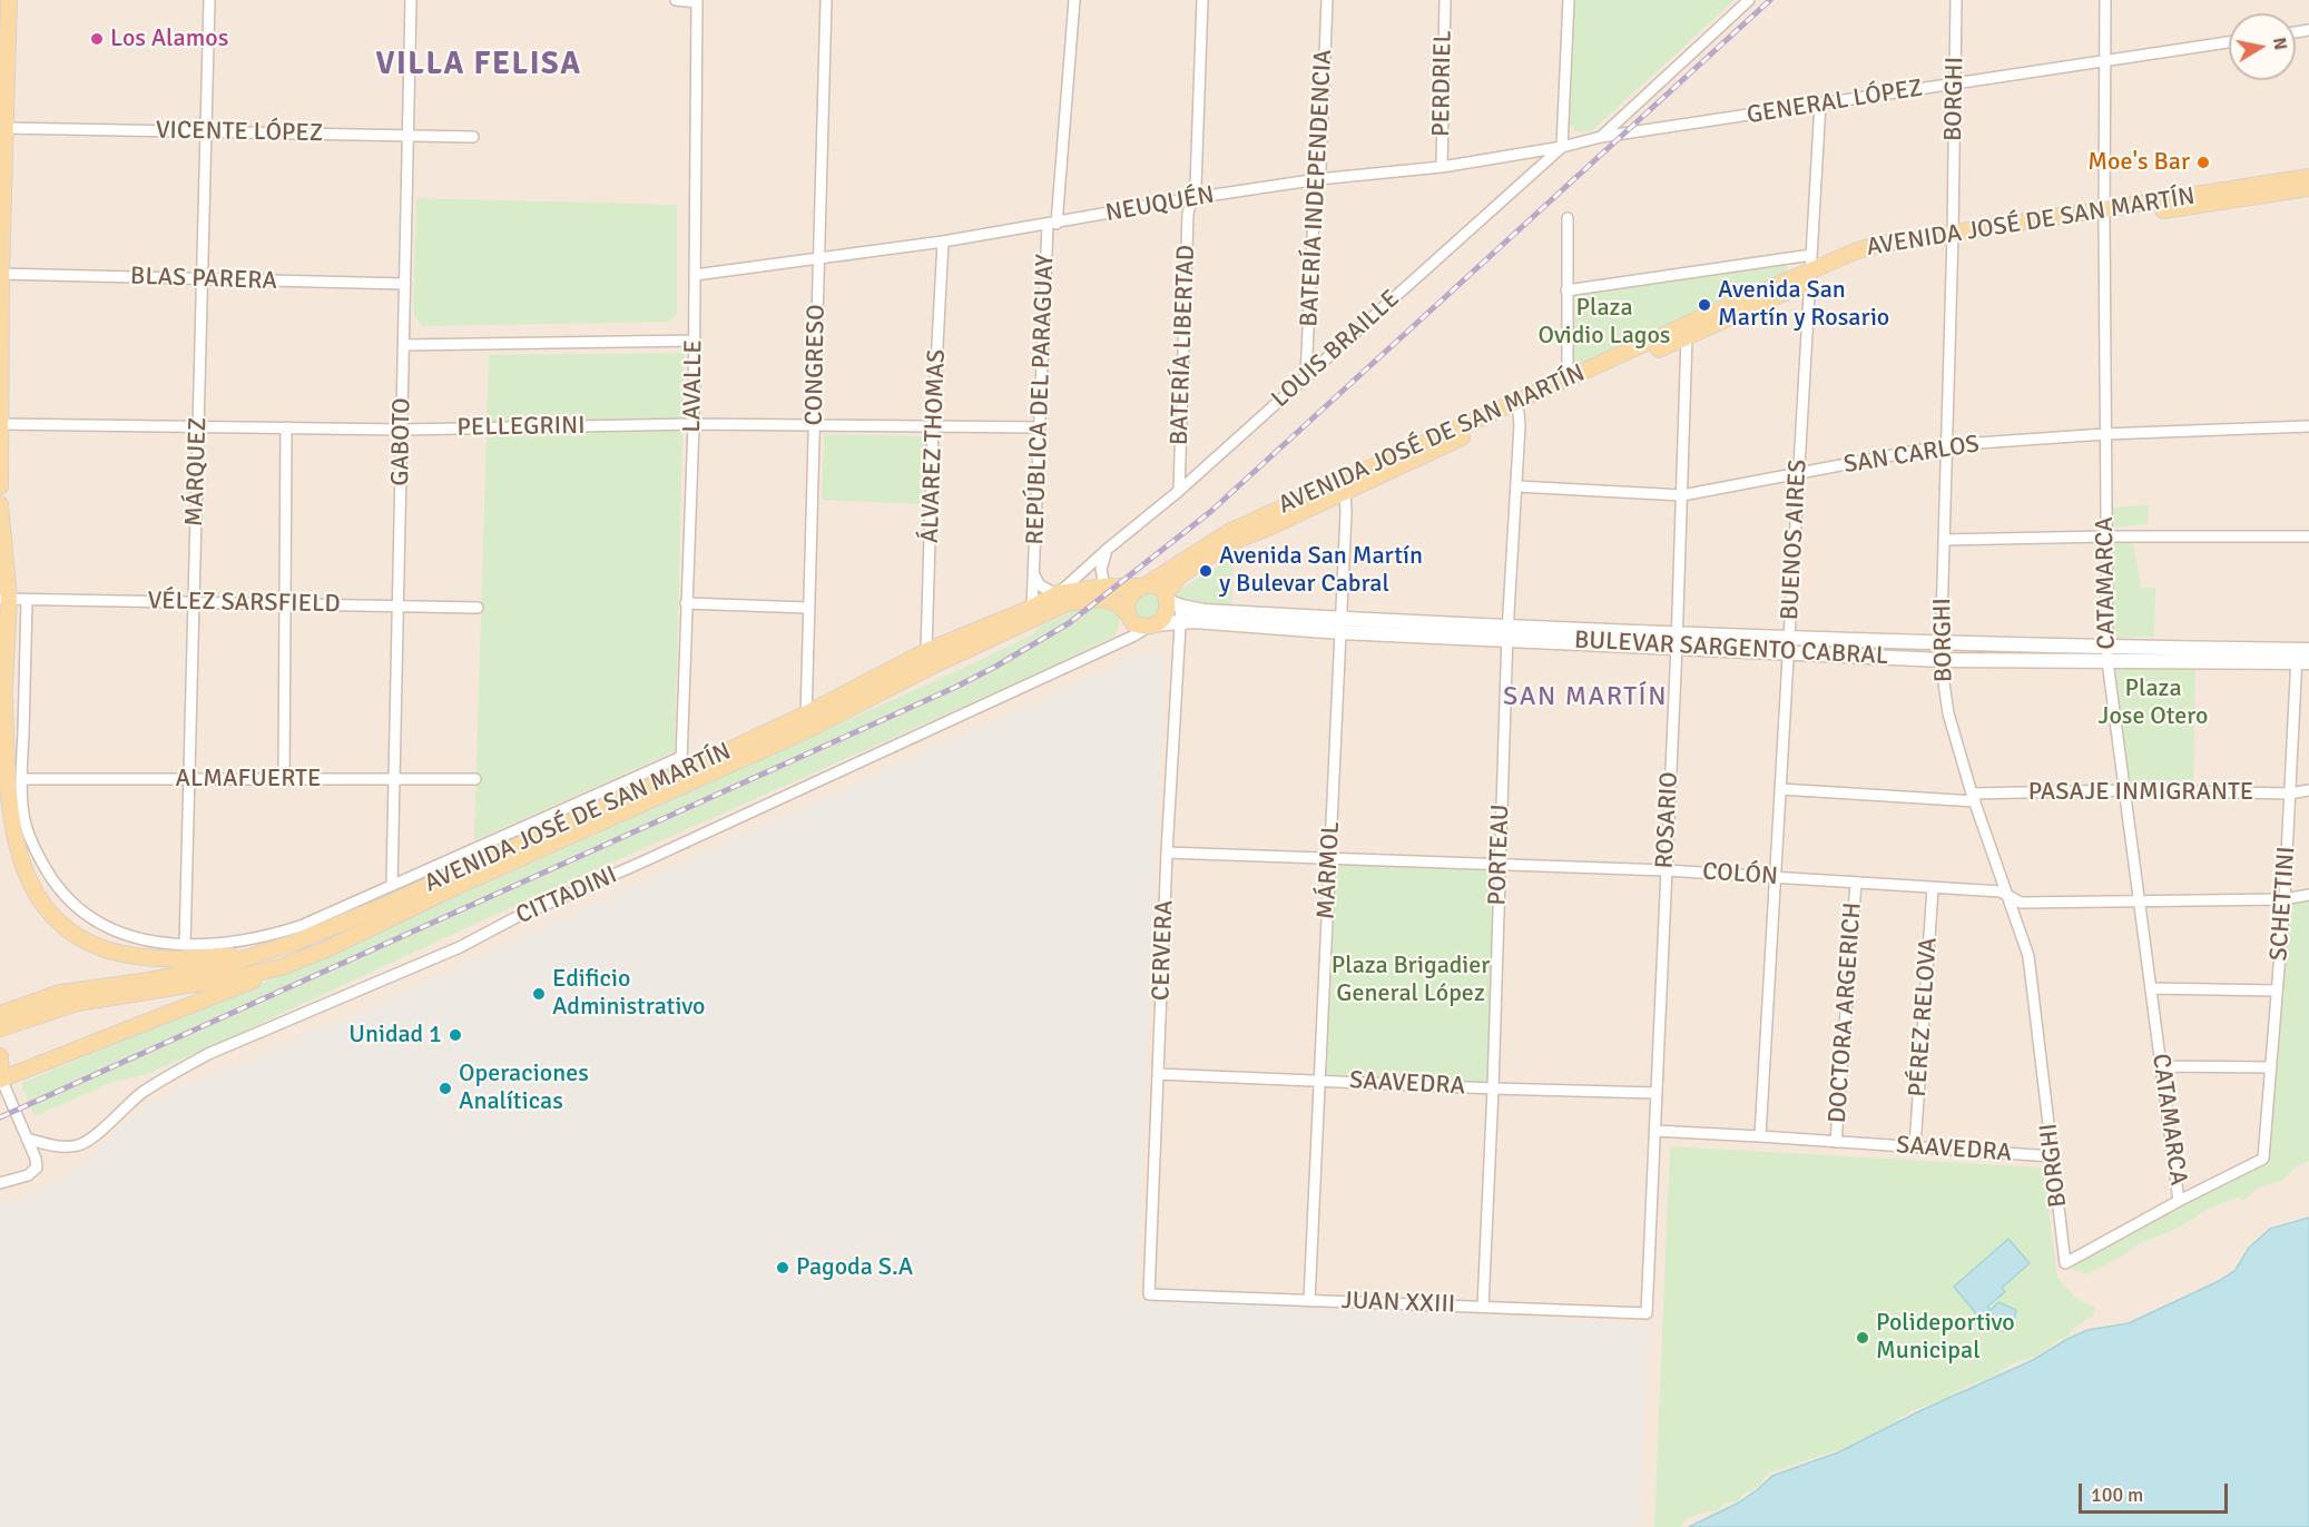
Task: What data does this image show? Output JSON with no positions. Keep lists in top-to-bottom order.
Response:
{
  "streets": {
    "main road": ["AVENIDA JOSÉ DE SAN MARTÍN", "BULEVAR SARGENTO CABRAL"],
    "street": [
      "PERDRIEL",
      "BORGHI",
      "GENERAL LÓPEZ",
      "VICENTE LÓPEZ",
      "BATERÍA INDEPENDENCIA",
      "NEUQUÉN",
      "BLAS PARERA",
      "BATERÍA LIBERTAD",
      "LOUIS BRAILLE",
      "CONGRESO",
      "LAVALLE",
      "REPÚBLICA DEL PARAGUAY",
      "PELLEGRINI",
      "GABOTO",
      "ÁLVAREZ THOMAS",
      "SAN CARLOS",
      "MÁRQUEZ",
      "BUENOS AIRES",
      "CATAMARCA",
      "VÉLEZ SARSFIELD",
      "ALMAFUERTE",
      "PASAJE INMIGRANTE",
      "ROSARIO",
      "PORTEAU",
      "MÁRMOL",
      "COLÓN",
      "CITTADINI",
      "SCHETTINI",
      "CERVERA",
      "DOCTORA ARGERICH",
      "PÉREZ RELOVA",
      "SAAVEDRA",
      "JUAN XXIII"
    ]
  },
  "crossings": [
    ["PERDRIEL", "NEUQUÉN"],
    ["BORGHI", "GENERAL LÓPEZ"],
    ["BORGHI", "AVENIDA JOSÉ DE SAN MARTÍN"],
    ["BORGHI", "SAN CARLOS"],
    ["BORGHI", "CATAMARCA"],
    ["BORGHI", "BULEVAR SARGENTO CABRAL"],
    ["BORGHI", "PASAJE INMIGRANTE"],
    ["BORGHI", "COLÓN"],
    ["BORGHI", "SCHETTINI"],
    ["BORGHI", "SAAVEDRA"],
    ["GENERAL LÓPEZ", "NEUQUÉN"],
    ["GENERAL LÓPEZ", "BUENOS AIRES"],
    ["GENERAL LÓPEZ", "CATAMARCA"],
    ["VICENTE LÓPEZ", "GABOTO"],
    ["VICENTE LÓPEZ", "MÁRQUEZ"],
    ["BATERÍA INDEPENDENCIA", "NEUQUÉN"],
    ["BATERÍA INDEPENDENCIA", "LOUIS BRAILLE"],
    ["NEUQUÉN", "BATERÍA LIBERTAD"],
    ["NEUQUÉN", "LOUIS BRAILLE"],
    ["NEUQUÉN", "CONGRESO"],
    ["NEUQUÉN", "LAVALLE"],
    ["NEUQUÉN", "REPÚBLICA DEL PARAGUAY"],
    ["NEUQUÉN", "ÁLVAREZ THOMAS"],
    ["AVENIDA JOSÉ DE SAN MARTÍN", "LOUIS BRAILLE"],
    ["AVENIDA JOSÉ DE SAN MARTÍN", "CONGRESO"],
    ["AVENIDA JOSÉ DE SAN MARTÍN", "LAVALLE"],
    ["AVENIDA JOSÉ DE SAN MARTÍN", "REPÚBLICA DEL PARAGUAY"],
    ["AVENIDA JOSÉ DE SAN MARTÍN", "ÁLVAREZ THOMAS"],
    ["AVENIDA JOSÉ DE SAN MARTÍN", "BUENOS AIRES"],
    ["AVENIDA JOSÉ DE SAN MARTÍN", "CATAMARCA"],
    ["AVENIDA JOSÉ DE SAN MARTÍN", "BULEVAR SARGENTO CABRAL"],
    ["AVENIDA JOSÉ DE SAN MARTÍN", "ROSARIO"],
    ["AVENIDA JOSÉ DE SAN MARTÍN", "PORTEAU"],
    ["AVENIDA JOSÉ DE SAN MARTÍN", "MÁRMOL"],
    ["AVENIDA JOSÉ DE SAN MARTÍN", "CITTADINI"],
    ["AVENIDA JOSÉ DE SAN MARTÍN", "CERVERA"],
    ["BLAS PARERA", "GABOTO"],
    ["BLAS PARERA", "MÁRQUEZ"],
    ["BATERÍA LIBERTAD", "LOUIS BRAILLE"],
    ["LOUIS BRAILLE", "REPÚBLICA DEL PARAGUAY"],
    ["CONGRESO", "PELLEGRINI"],
    ["LAVALLE", "PELLEGRINI"],
    ["REPÚBLICA DEL PARAGUAY", "PELLEGRINI"],
    ["PELLEGRINI", "GABOTO"],
    ["PELLEGRINI", "ÁLVAREZ THOMAS"],
    ["PELLEGRINI", "MÁRQUEZ"],
    ["GABOTO", "VÉLEZ SARSFIELD"],
    ["GABOTO", "ALMAFUERTE"],
    ["SAN CARLOS", "BUENOS AIRES"],
    ["SAN CARLOS", "CATAMARCA"],
    ["SAN CARLOS", "ROSARIO"],
    ["SAN CARLOS", "PORTEAU"],
    ["MÁRQUEZ", "VÉLEZ SARSFIELD"],
    ["MÁRQUEZ", "ALMAFUERTE"],
    ["BUENOS AIRES", "BULEVAR SARGENTO CABRAL"],
    ["BUENOS AIRES", "PASAJE INMIGRANTE"],
    ["BUENOS AIRES", "COLÓN"],
    ["BUENOS AIRES", "SAAVEDRA"],
    ["CATAMARCA", "BULEVAR SARGENTO CABRAL"],
    ["CATAMARCA", "PASAJE INMIGRANTE"],
    ["CATAMARCA", "COLÓN"],
    ["CATAMARCA", "SCHETTINI"],
    ["BULEVAR SARGENTO CABRAL", "ROSARIO"],
    ["BULEVAR SARGENTO CABRAL", "PORTEAU"],
    ["BULEVAR SARGENTO CABRAL", "MÁRMOL"],
    ["BULEVAR SARGENTO CABRAL", "CITTADINI"],
    ["BULEVAR SARGENTO CABRAL", "SCHETTINI"],
    ["BULEVAR SARGENTO CABRAL", "CERVERA"],
    ["PASAJE INMIGRANTE", "SCHETTINI"],
    ["ROSARIO", "COLÓN"],
    ["ROSARIO", "SAAVEDRA"],
    ["ROSARIO", "JUAN XXIII"],
    ["PORTEAU", "COLÓN"],
    ["PORTEAU", "SAAVEDRA"],
    ["PORTEAU", "JUAN XXIII"],
    ["MÁRMOL", "COLÓN"],
    ["MÁRMOL", "SAAVEDRA"],
    ["MÁRMOL", "JUAN XXIII"],
    ["COLÓN", "SCHETTINI"],
    ["COLÓN", "CERVERA"],
    ["COLÓN", "DOCTORA ARGERICH"],
    ["COLÓN", "PÉREZ RELOVA"],
    ["CITTADINI", "CERVERA"],
    ["CERVERA", "SAAVEDRA"],
    ["CERVERA", "JUAN XXIII"],
    ["DOCTORA ARGERICH", "SAAVEDRA"],
    ["PÉREZ RELOVA", "SAAVEDRA"]
  ],
  "districts": ["VILLA FELISA", "SAN MARTÍN"],
  "parks": ["Plaza Ovidio Lagos", "Plaza Jose Otero", "Plaza Brigadier General López"],
  "places": [
    "Los Alamos",
    "Moe's Bar",
    "Avenida San Martín y Rosario",
    "Avenida San Martín y Bulevar Cabral",
    "Edificio Administrativo",
    "Unidad 1",
    "Operaciones Analíticas",
    "Pagoda S.A",
    "Polideportivo Municipal"
  ],
  "scale_bar": "100 m",
  "north": "right"
}
